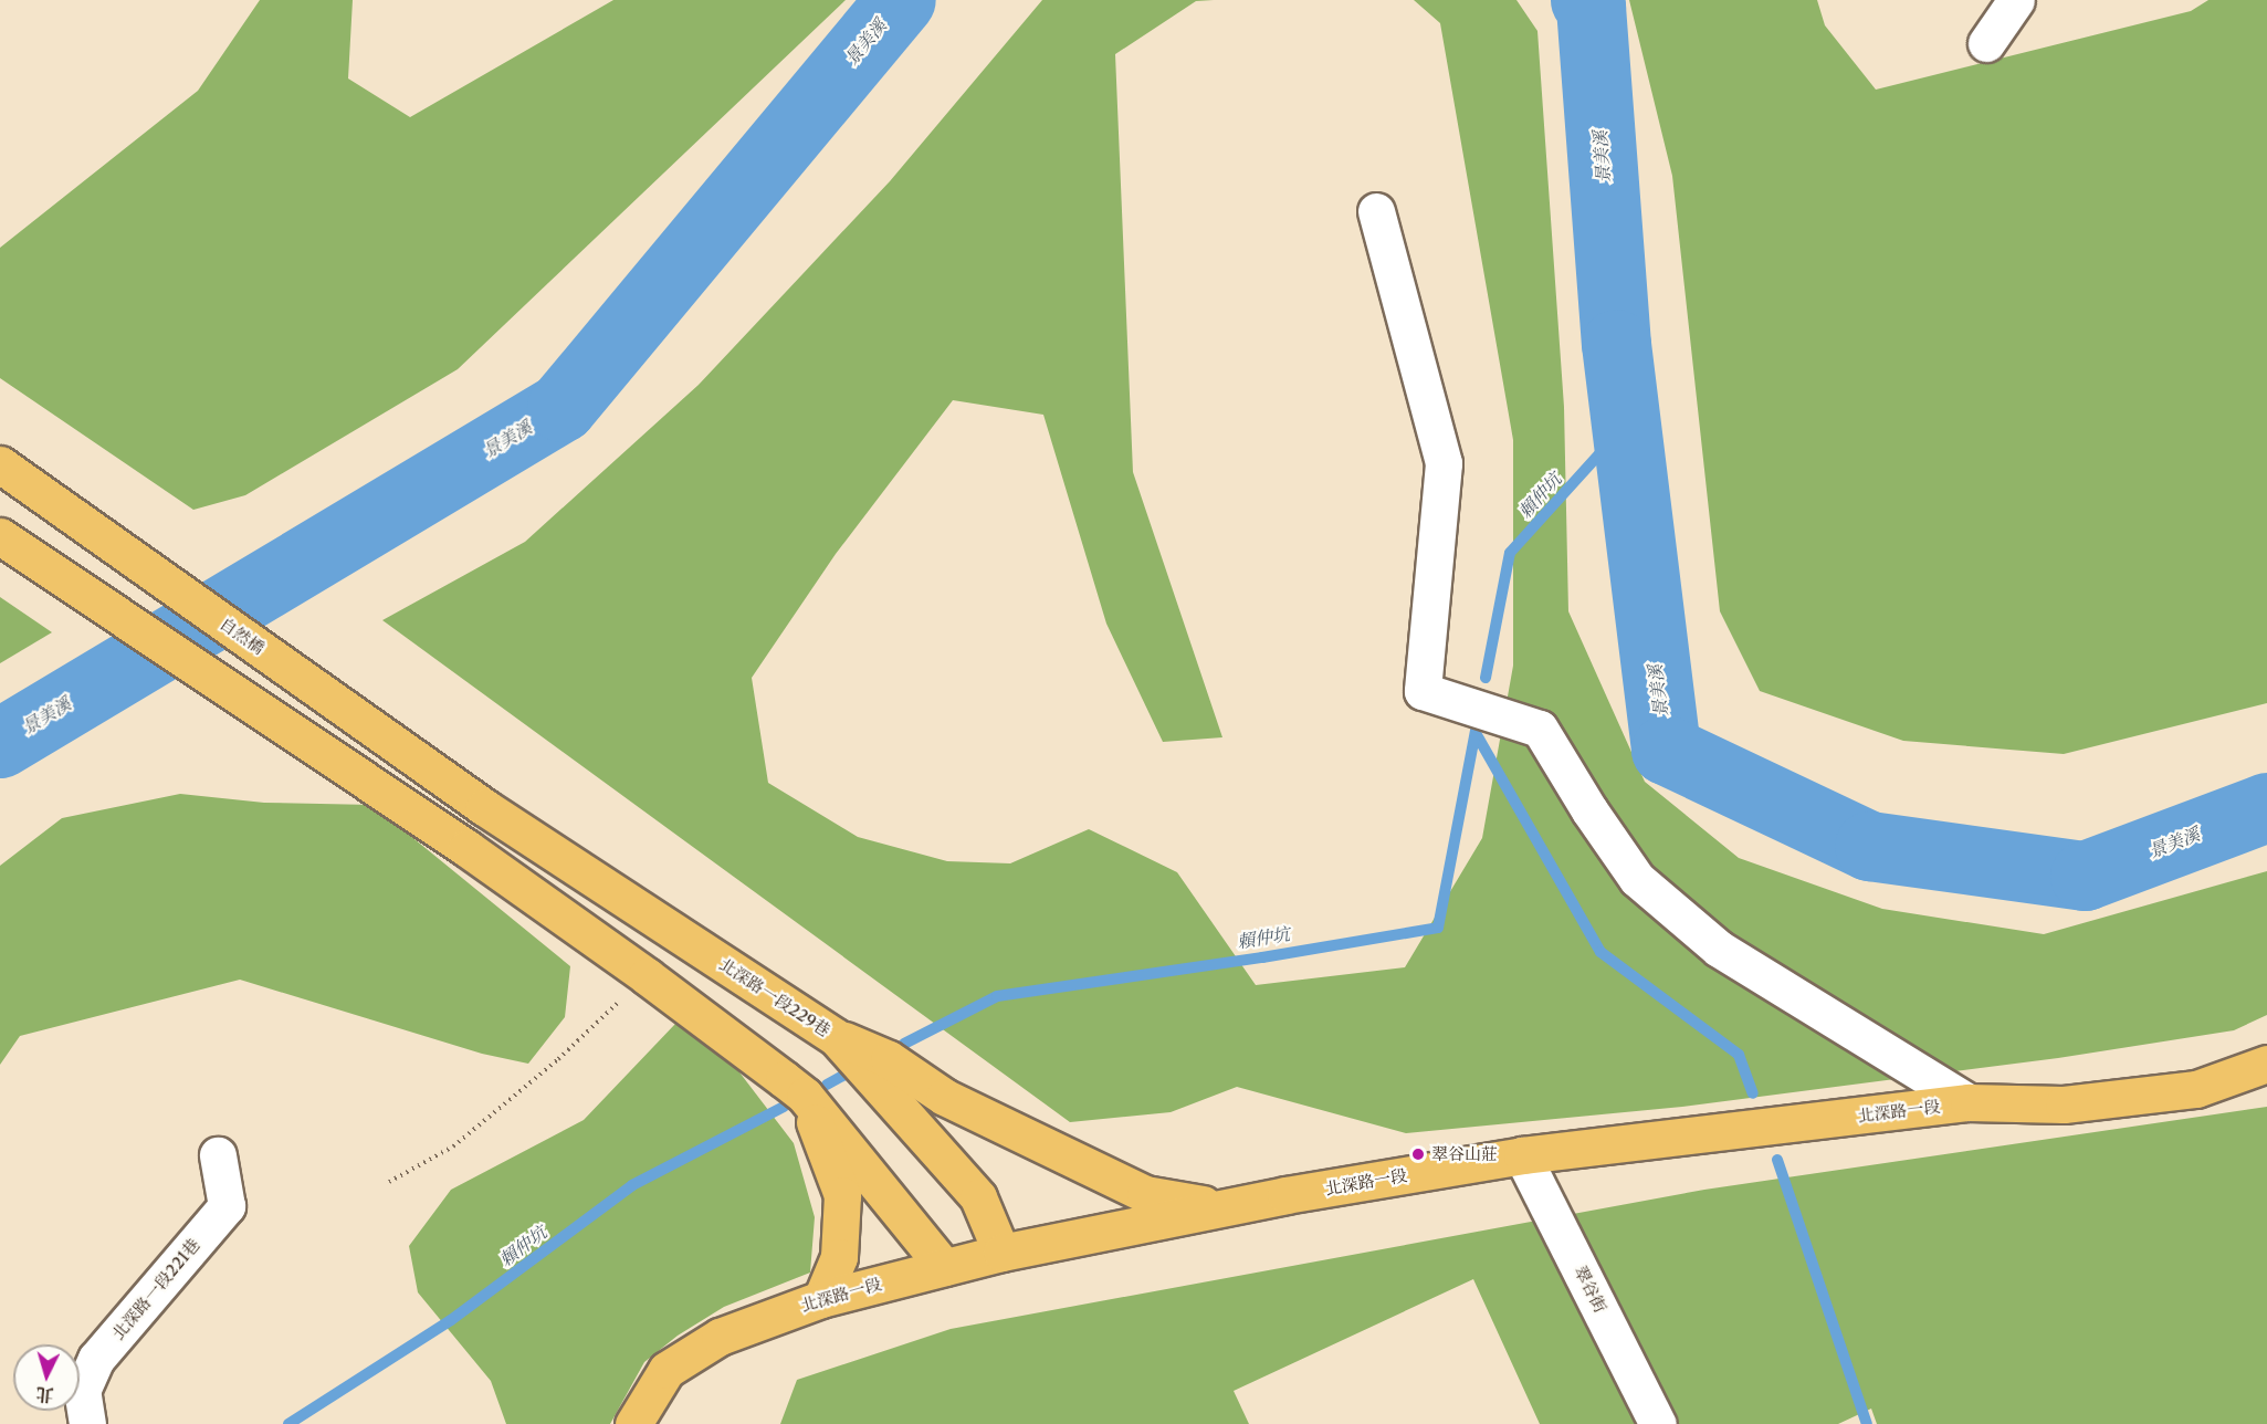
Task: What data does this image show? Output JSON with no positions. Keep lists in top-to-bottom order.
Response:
{
  "streets": {
    "main road": ["自然橋", "北深路一段229巷", "北深路一段"],
    "street": ["北深路一段221巷", "翠谷街"]
  },
  "crossings": [
    ["自然橋", "北深路一段229巷"],
    ["北深路一段229巷", "北深路一段"],
    ["北深路一段", "翠谷街"]
  ],
  "water": ["景美溪", "賴仲坑"],
  "places": ["翠谷山莊"],
  "north": "bottom"
}
